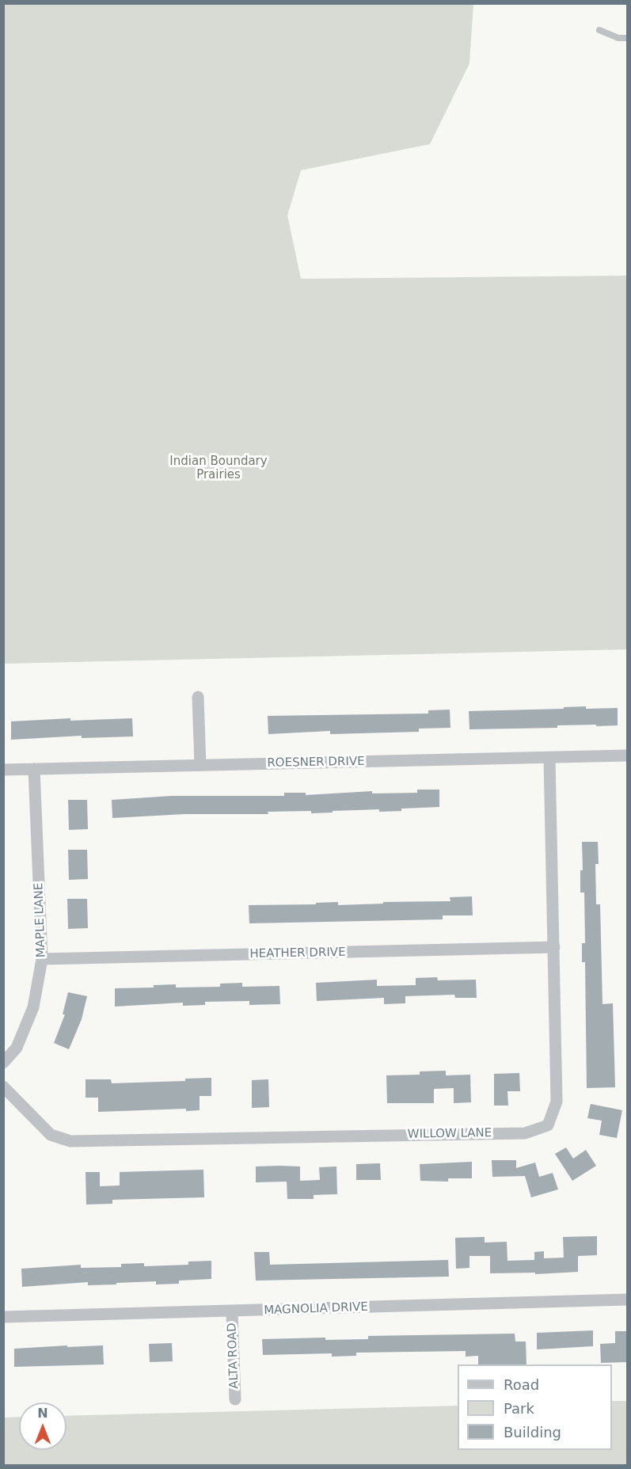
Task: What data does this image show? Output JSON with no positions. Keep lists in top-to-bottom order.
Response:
{
  "streets": {
    "street": [
      "ROESNER DRIVE",
      "MAPLE LANE",
      "HEATHER DRIVE",
      "WILLOW LANE",
      "MAGNOLIA DRIVE",
      "ALTA ROAD"
    ]
  },
  "crossings": [
    ["ROESNER DRIVE", "MAPLE LANE"],
    ["ROESNER DRIVE", "WILLOW LANE"],
    ["MAPLE LANE", "HEATHER DRIVE"],
    ["HEATHER DRIVE", "WILLOW LANE"],
    ["MAGNOLIA DRIVE", "ALTA ROAD"]
  ],
  "parks": ["Indian Boundary Prairies"],
  "legend": ["Road", "Park", "Building"],
  "north": "top"
}
